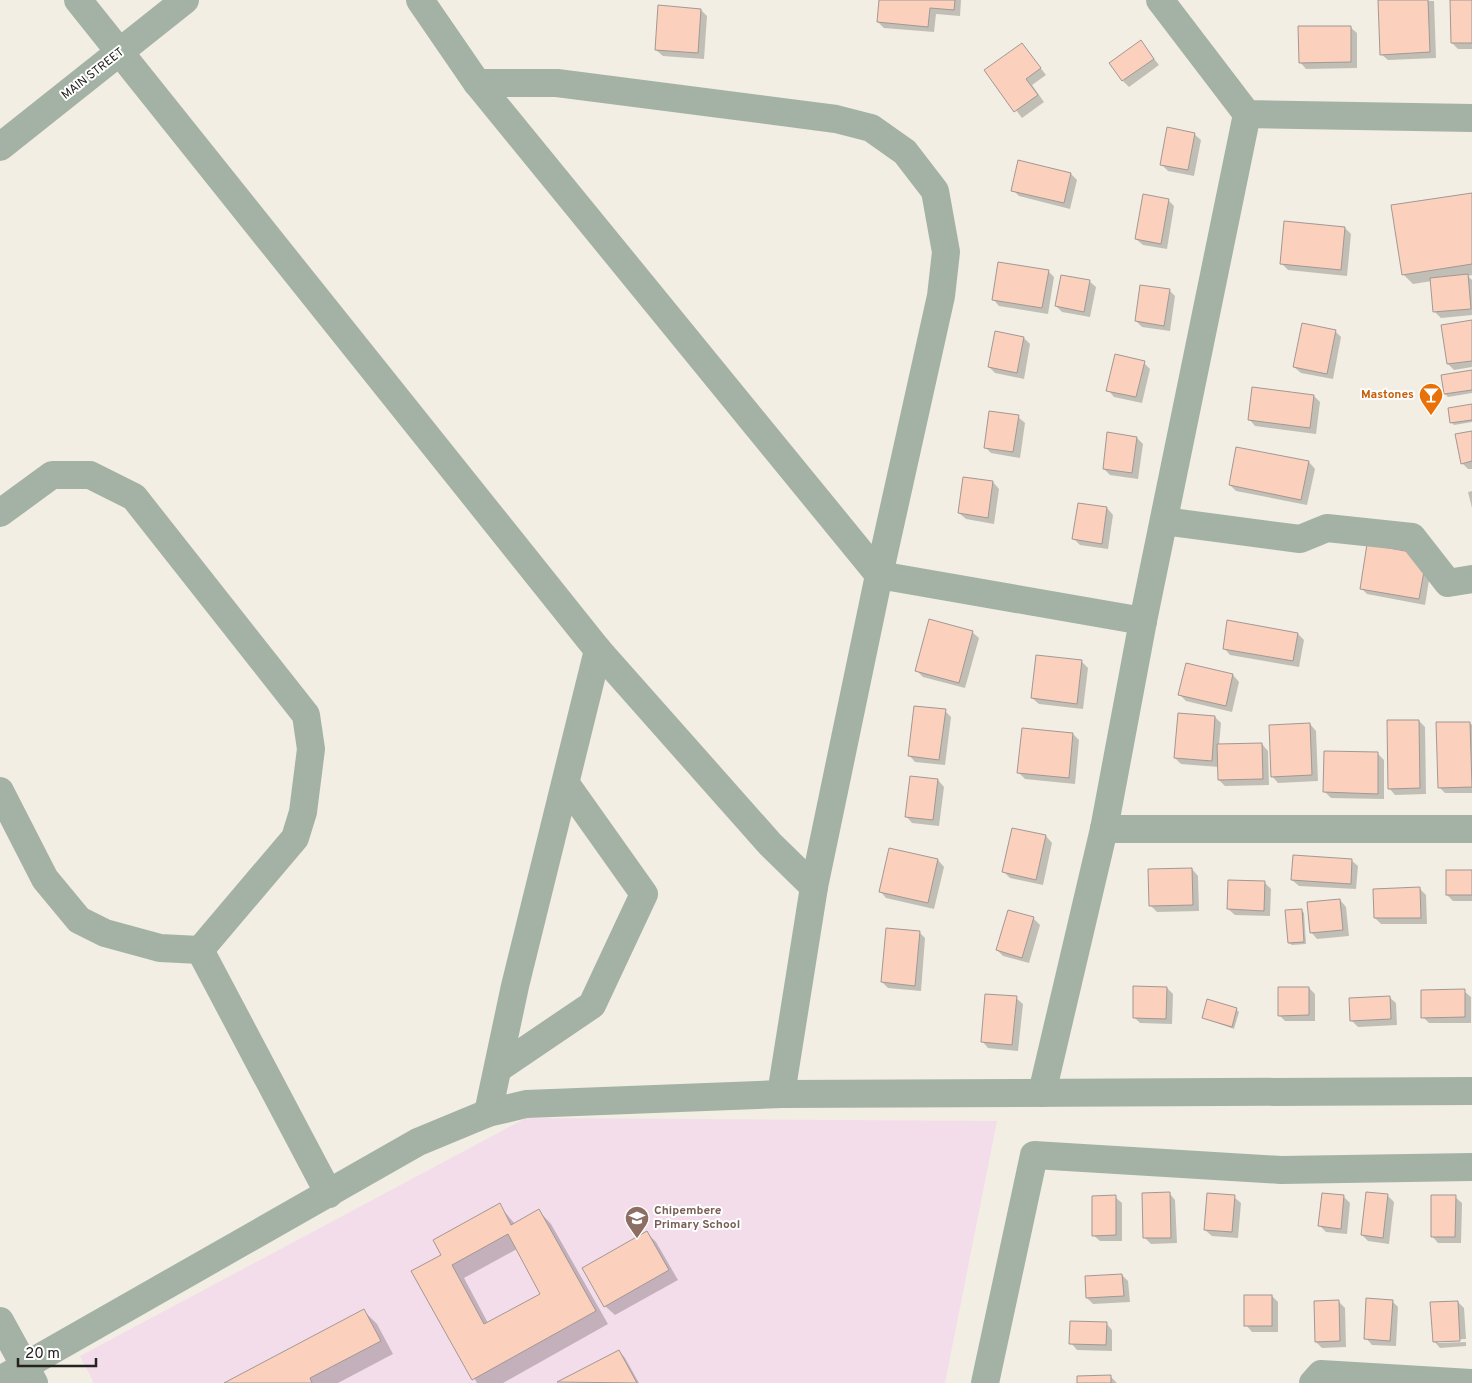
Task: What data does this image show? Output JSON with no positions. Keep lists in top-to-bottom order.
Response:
{
  "streets": {
    "street": ["MAIN STREET"]
  },
  "places": {
    "bar": ["Mastones"],
    "school or university": ["Chipembere Primary School"]
  },
  "scale_bar": "20 m"
}
